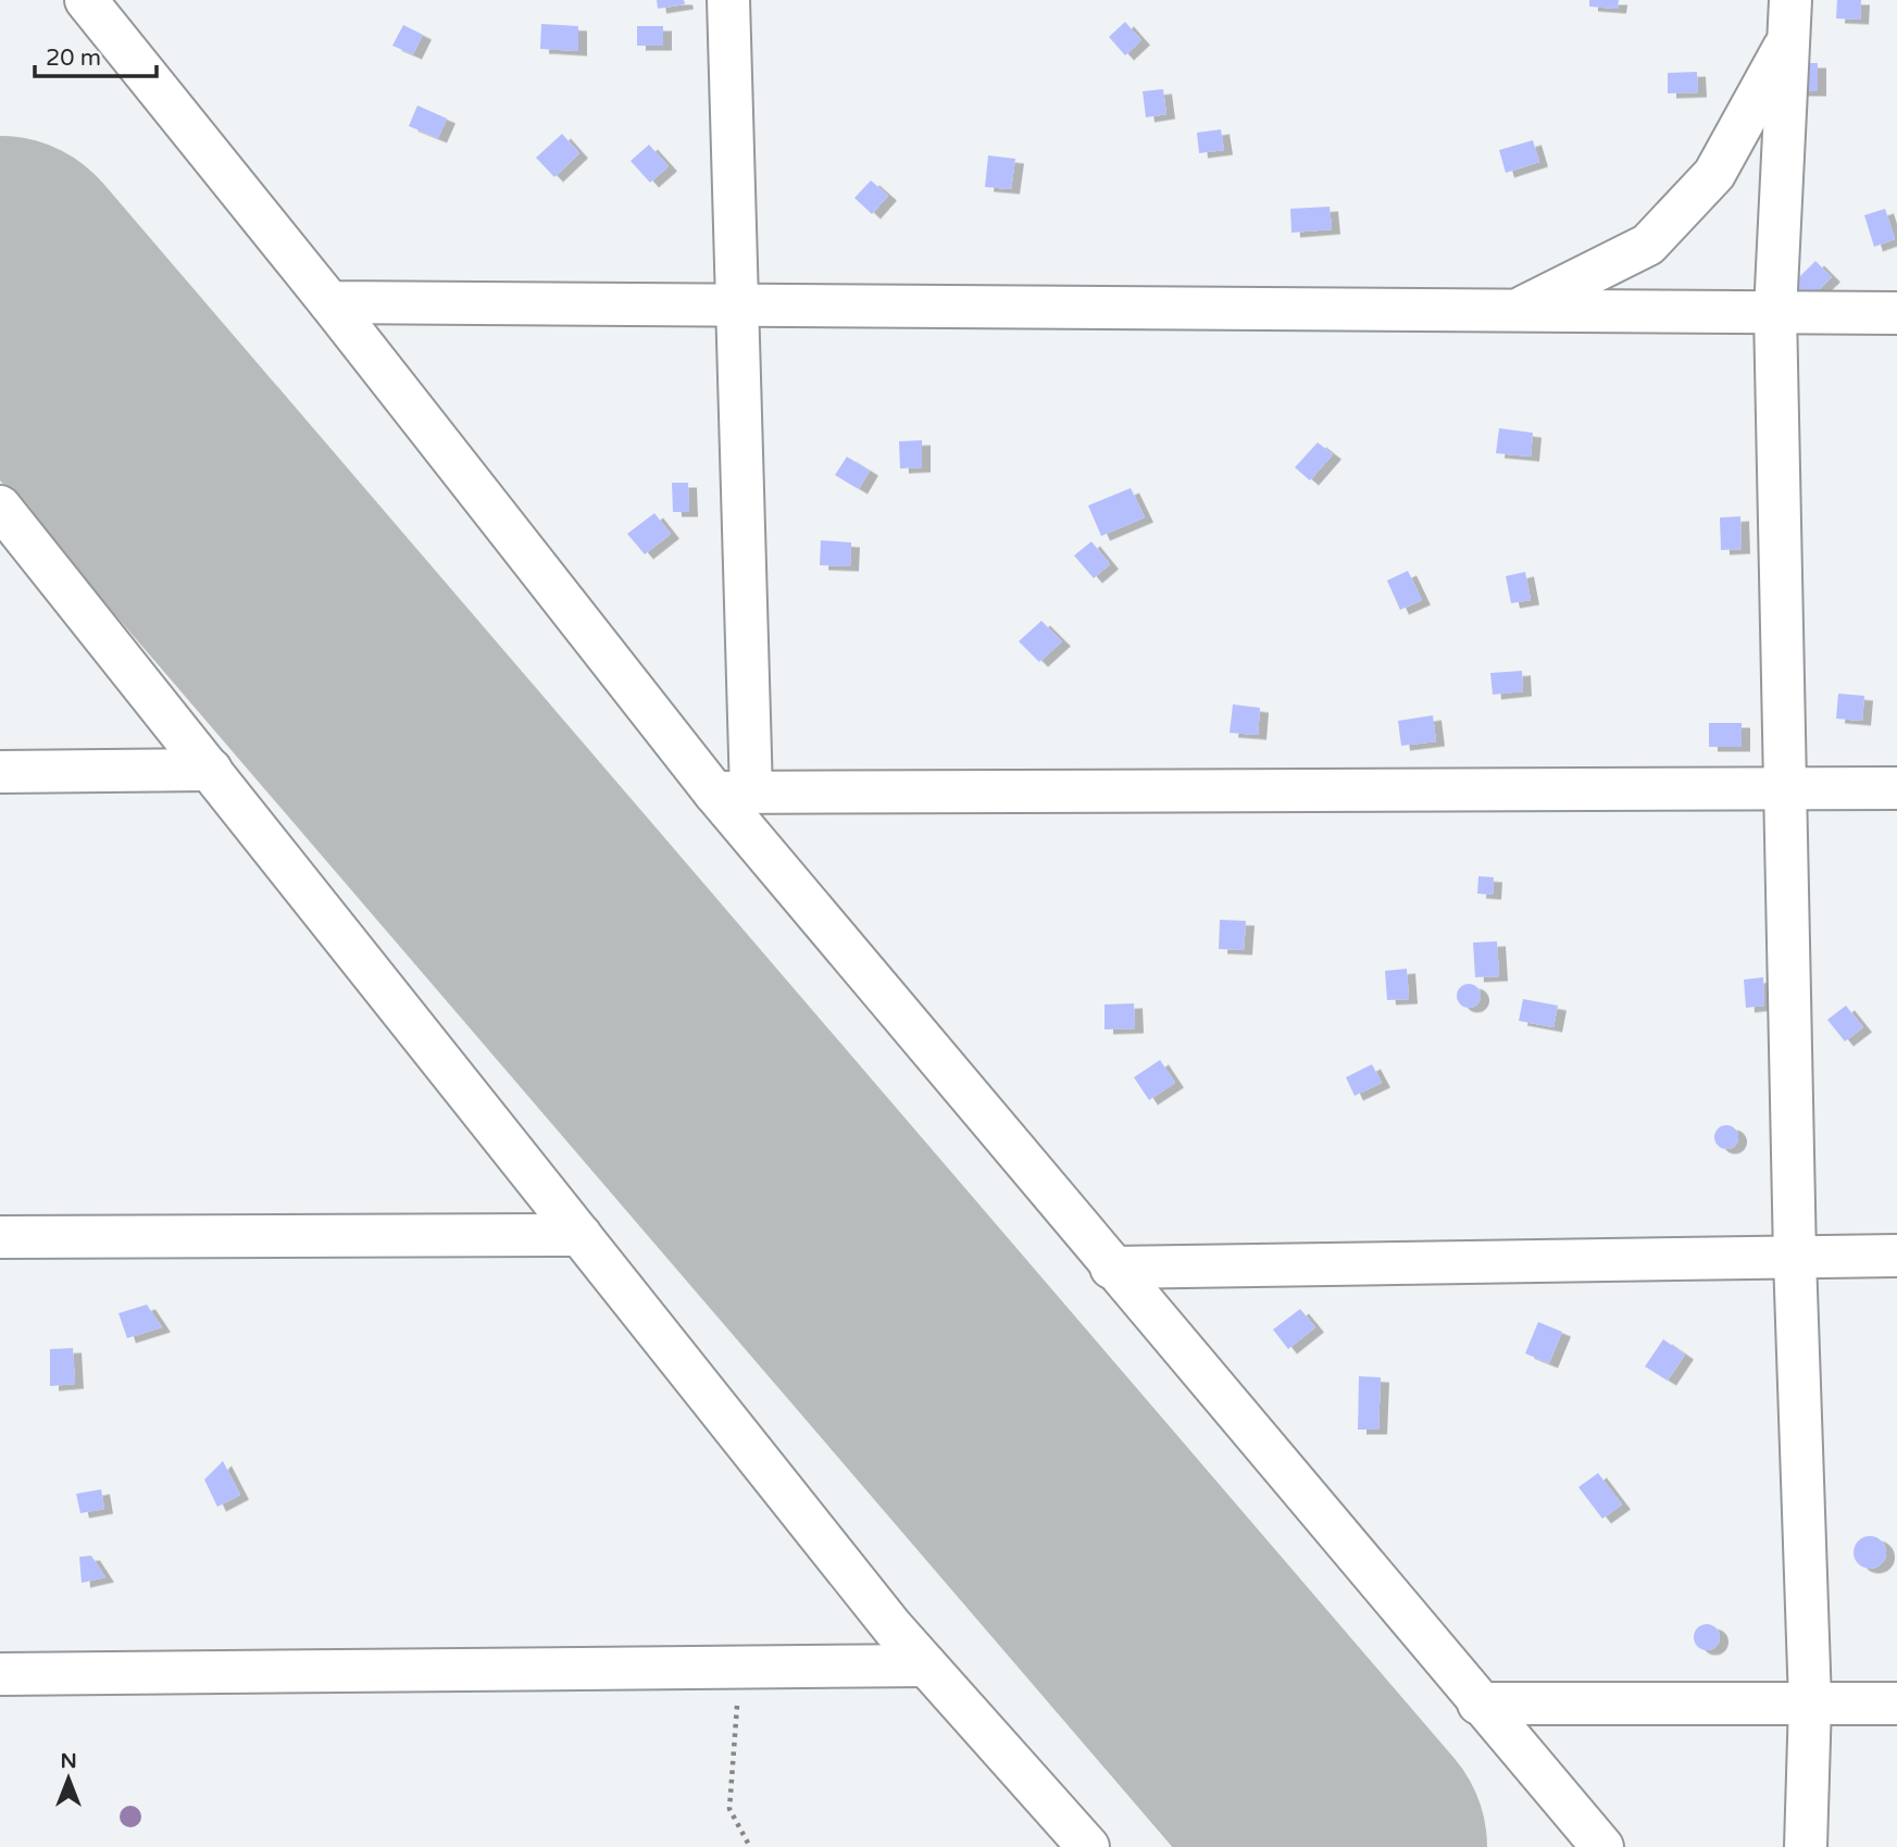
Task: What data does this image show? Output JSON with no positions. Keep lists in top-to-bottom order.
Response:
{
  "scale_bar": "20 m",
  "north": "top"
}
